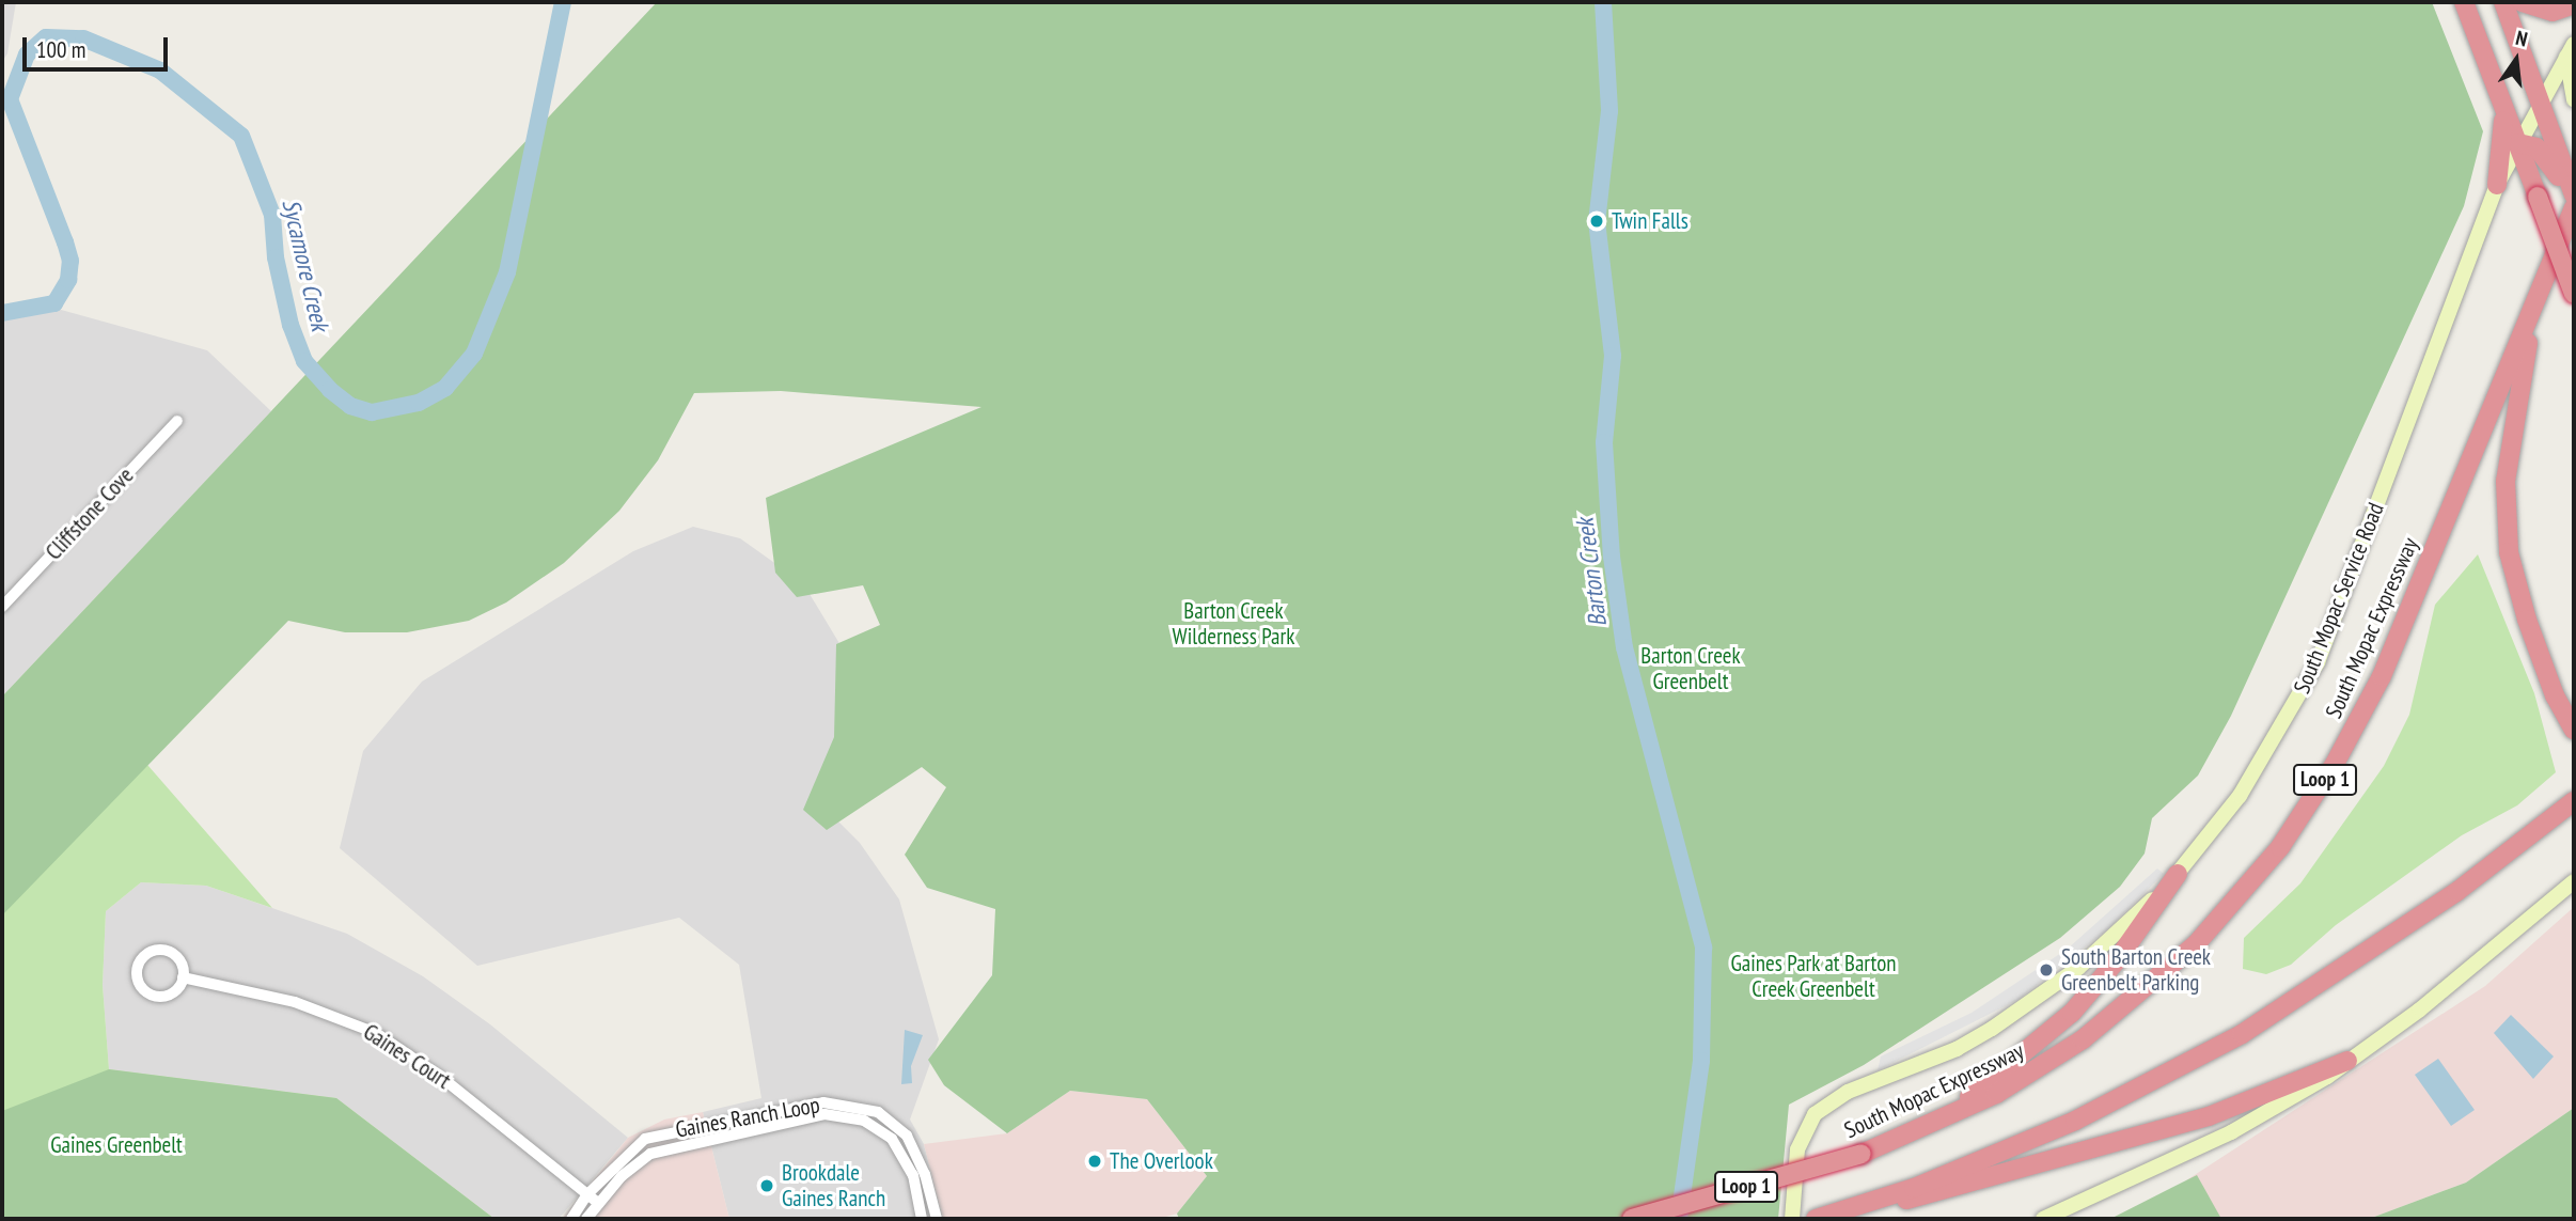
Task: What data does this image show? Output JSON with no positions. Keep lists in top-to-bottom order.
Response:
{
  "streets": {
    "highway": ["South Mopac Expressway", "Loop 1"],
    "main road": ["South Mopac Service Road"],
    "street": ["Cliffstone Cove", "Gaines Court", "Gaines Ranch Loop"]
  },
  "crossings": [
    ["Gaines Court", "Gaines Ranch Loop"]
  ],
  "water": ["Sycamore Creek", "Barton Creek"],
  "parks": [
    "Barton Creek Wilderness Park",
    "Barton Creek Greenbelt",
    "Gaines Park at Barton Creek Greenbelt",
    "Gaines Greenbelt"
  ],
  "places": [
    "Twin Falls",
    "South Barton Creek Greenbelt Parking",
    "The Overlook",
    "Brookdale Gaines Ranch"
  ],
  "scale_bar": "100 m",
  "north": "top"
}
